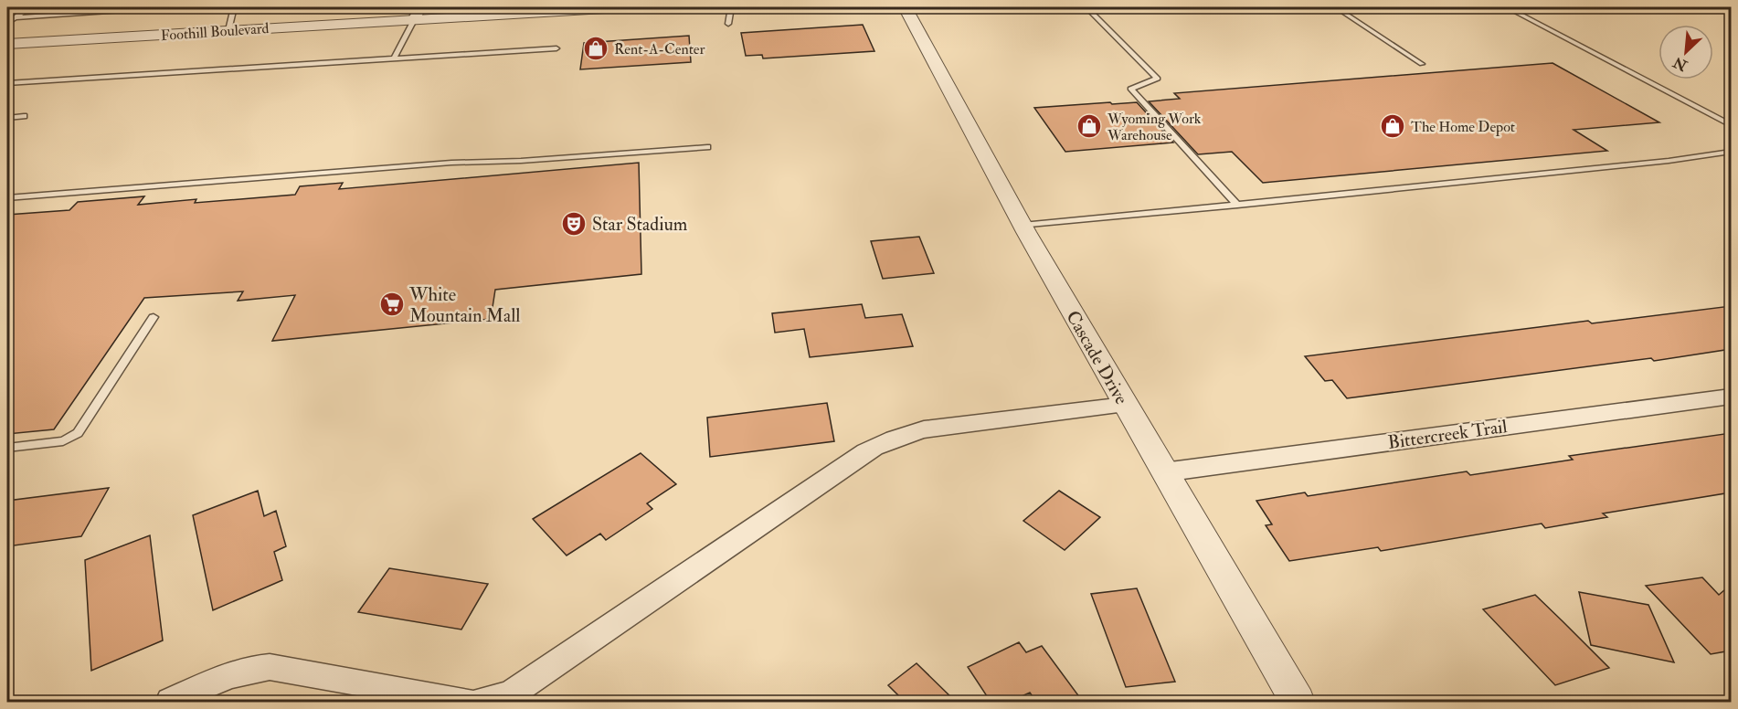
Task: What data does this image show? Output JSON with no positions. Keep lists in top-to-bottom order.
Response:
{
  "streets": {
    "street": ["Foothill Boulevard", "Cascade Drive", "Bittercreek Trail"]
  },
  "crossings": [
    ["Cascade Drive", "Bittercreek Trail"]
  ],
  "places": {
    "shop": ["Rent-A-Center", "Wyoming Work Warehouse", "The Home Depot"],
    "theatre": ["Star Stadium"],
    "supermarket": ["White Mountain Mall"]
  },
  "north": "bottom left"
}
